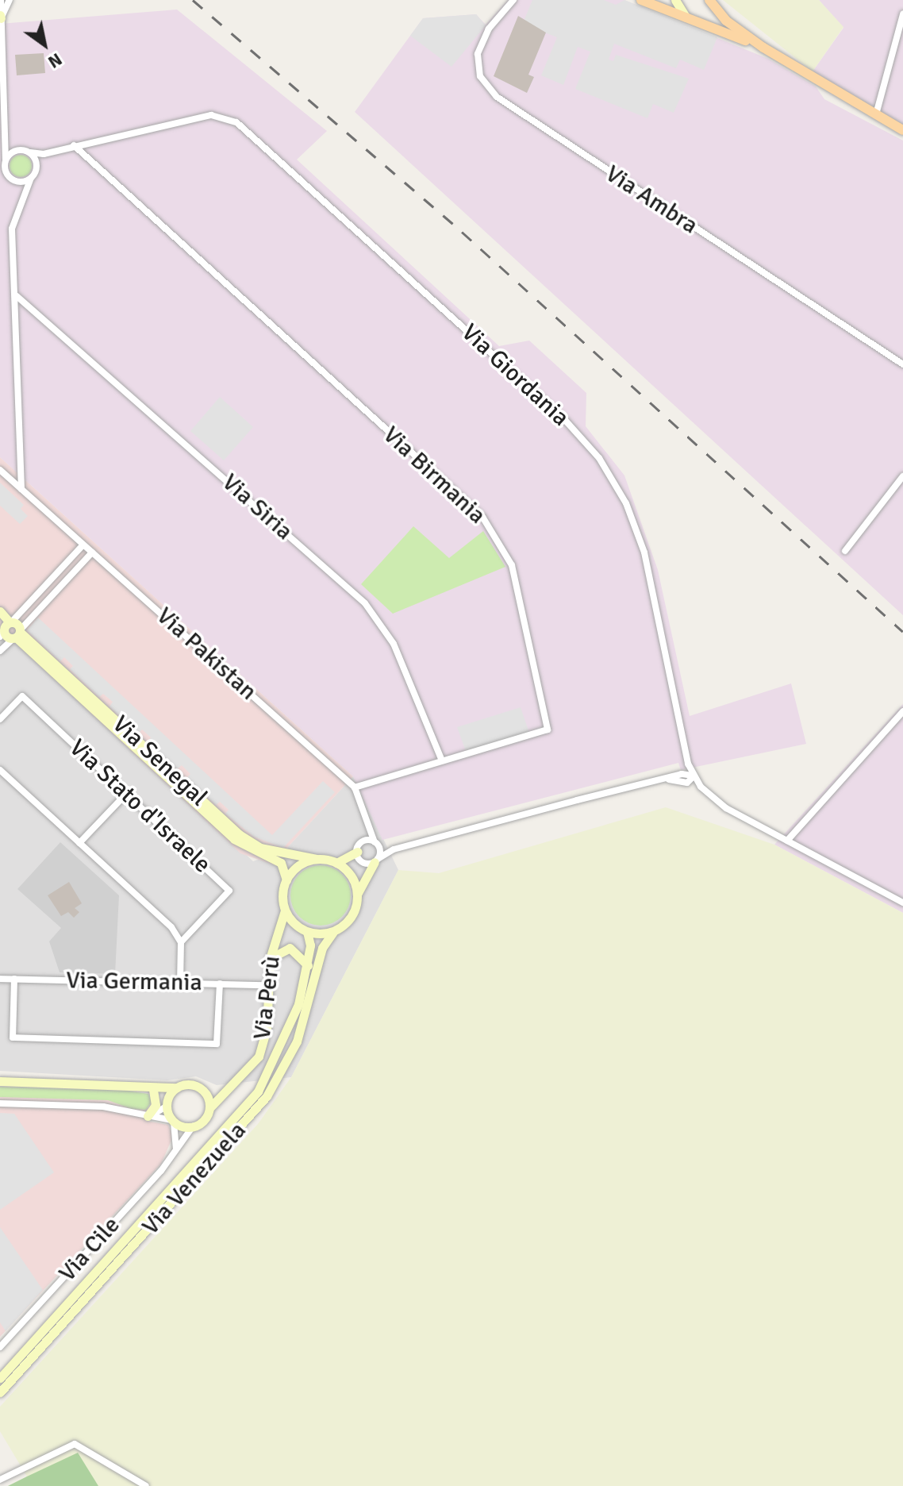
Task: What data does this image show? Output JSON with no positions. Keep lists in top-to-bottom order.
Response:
{
  "streets": {
    "main road": ["Via Senegal", "Via Perù", "Via Venezuela"],
    "street": [
      "Via Ambra",
      "Via Giordania",
      "Via Birmania",
      "Via Siria",
      "Via Pakistan",
      "Via Stato d'Israele",
      "Via Germania",
      "Via Cile"
    ]
  },
  "crossings": [
    ["Via Giordania", "Via Birmania"],
    ["Via Birmania", "Via Siria"],
    ["Via Birmania", "Via Pakistan"],
    ["Via Senegal", "Via Perù"],
    ["Via Senegal", "Via Venezuela"],
    ["Via Germania", "Via Perù"],
    ["Via Perù", "Via Venezuela"],
    ["Via Perù", "Via Cile"]
  ],
  "north": "bottom right"
}
